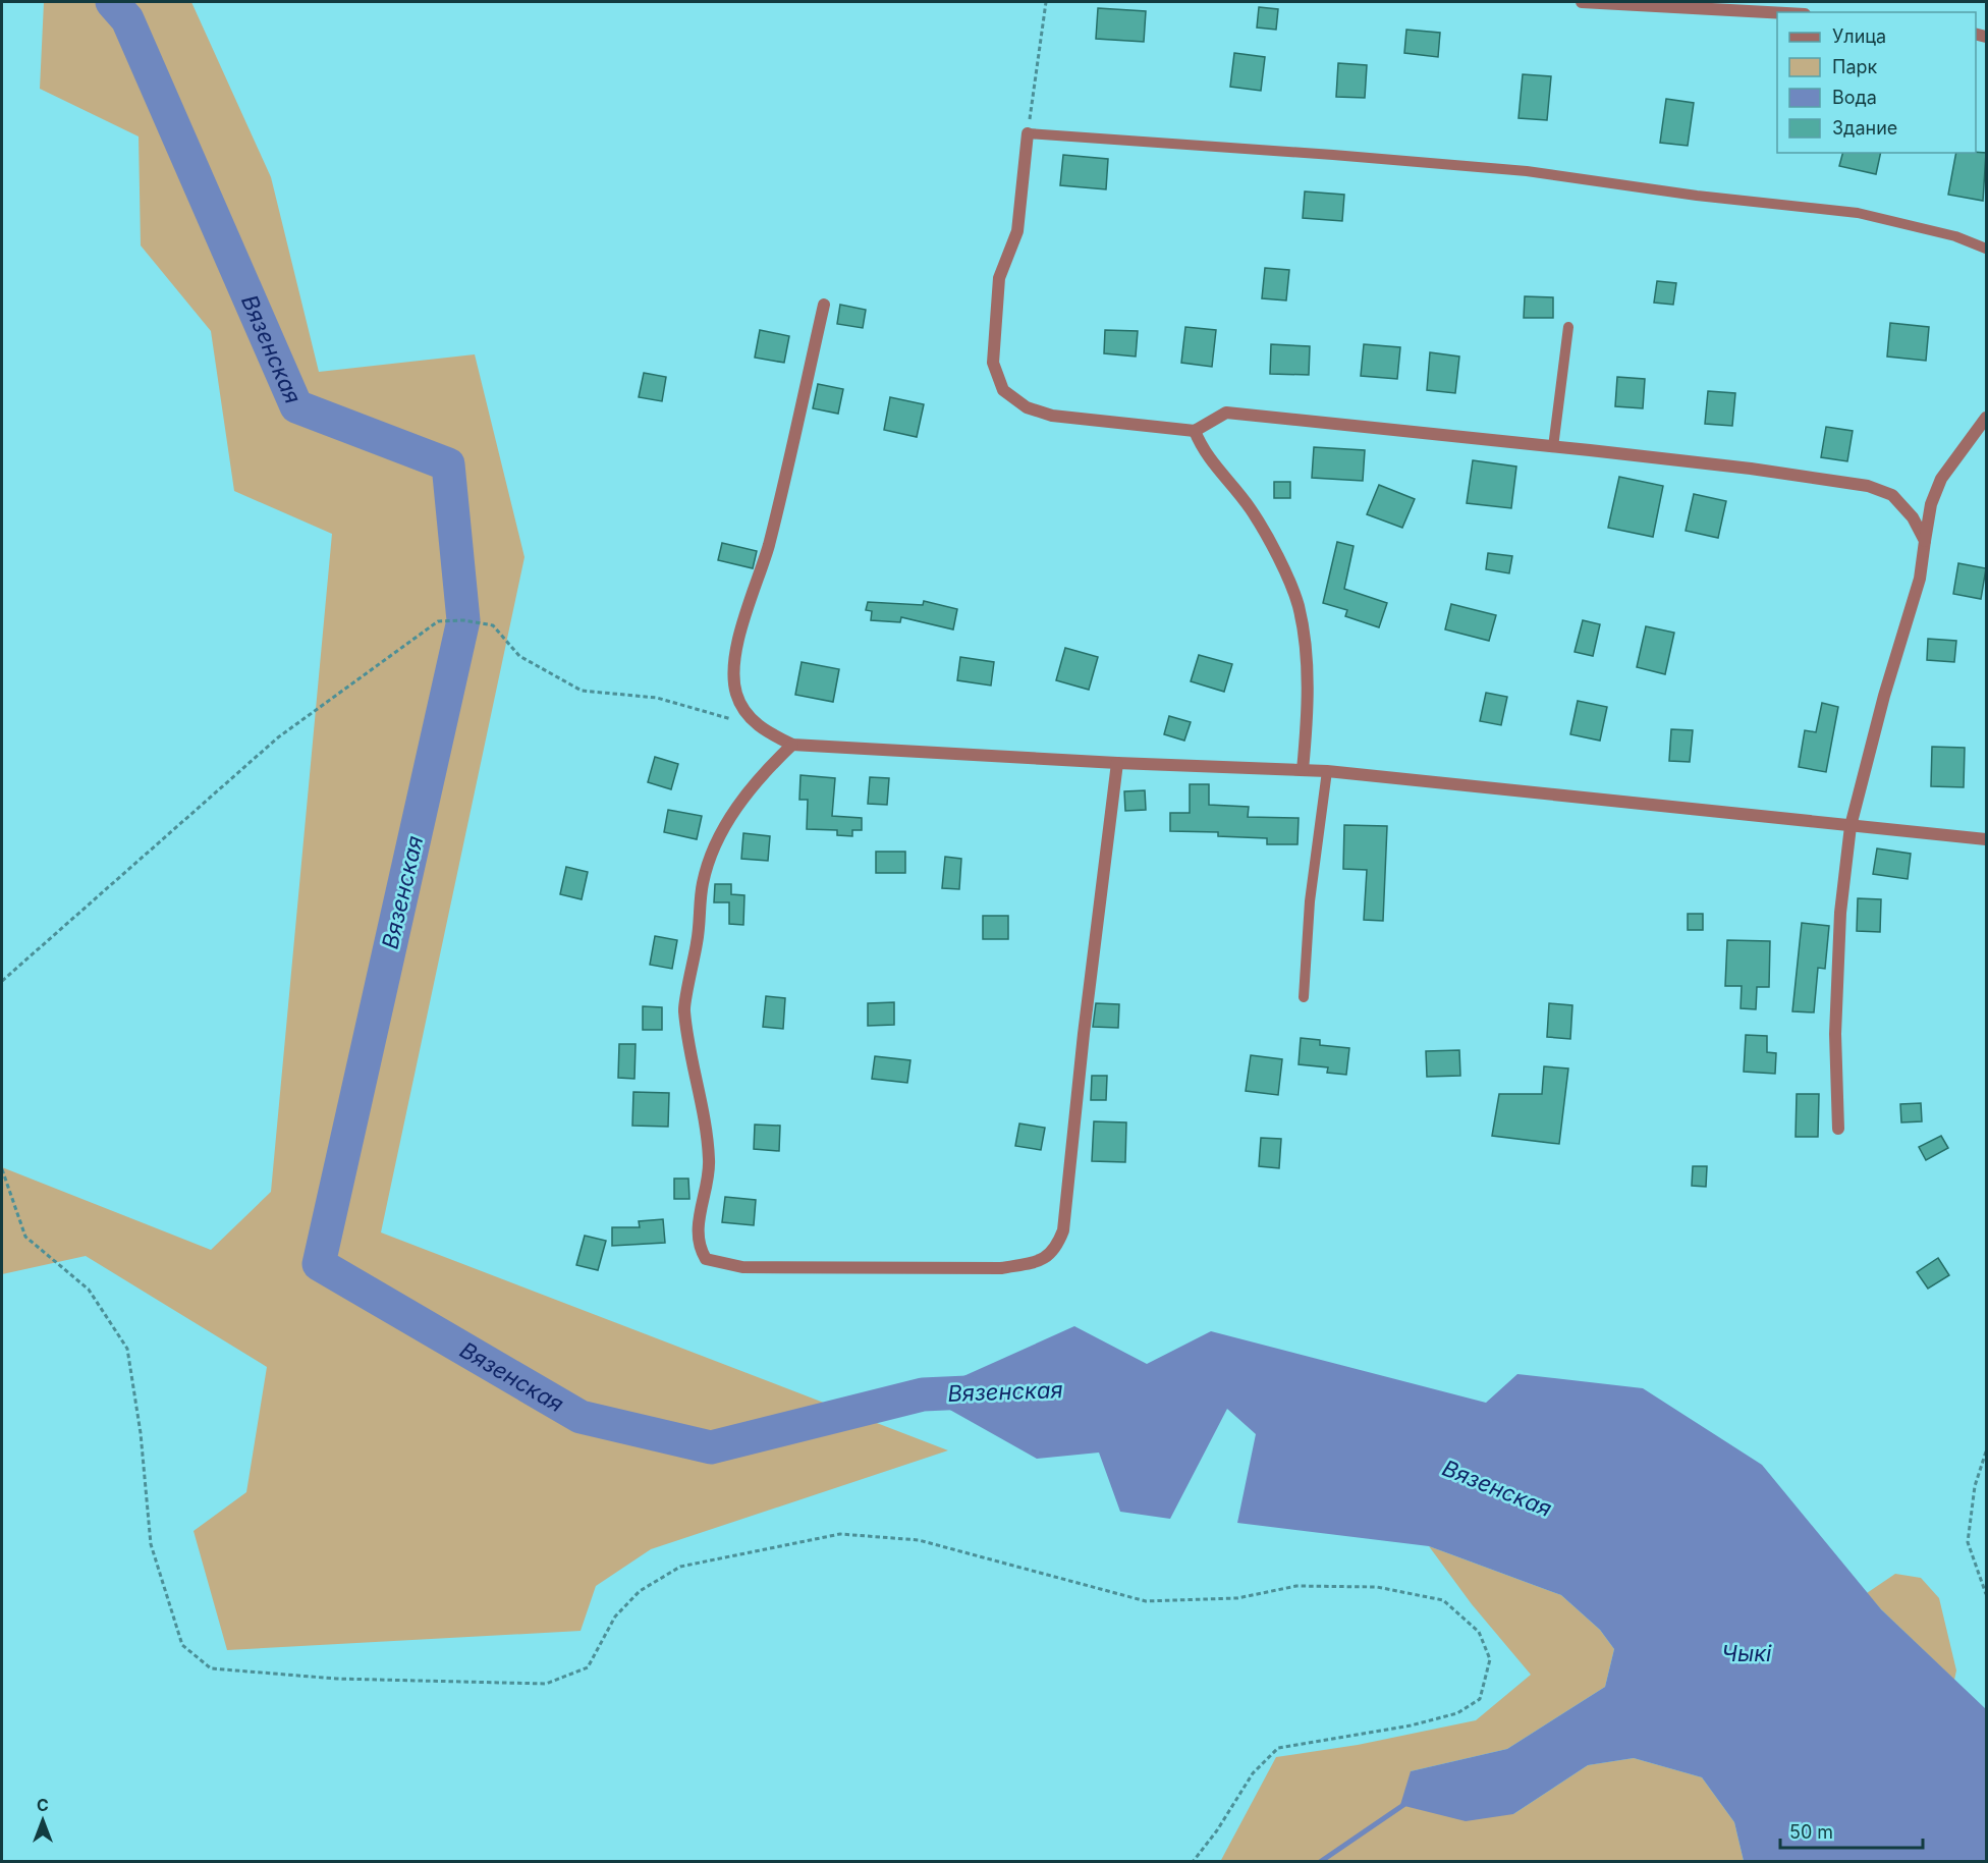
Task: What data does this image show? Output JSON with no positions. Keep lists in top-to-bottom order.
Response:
{
  "water": ["Вязенская", "Чыкі"],
  "legend": [
    "Улица",
    "Парк",
    "Вода",
    "Здание"
  ],
  "scale_bar": "50 m",
  "north": "top"
}
